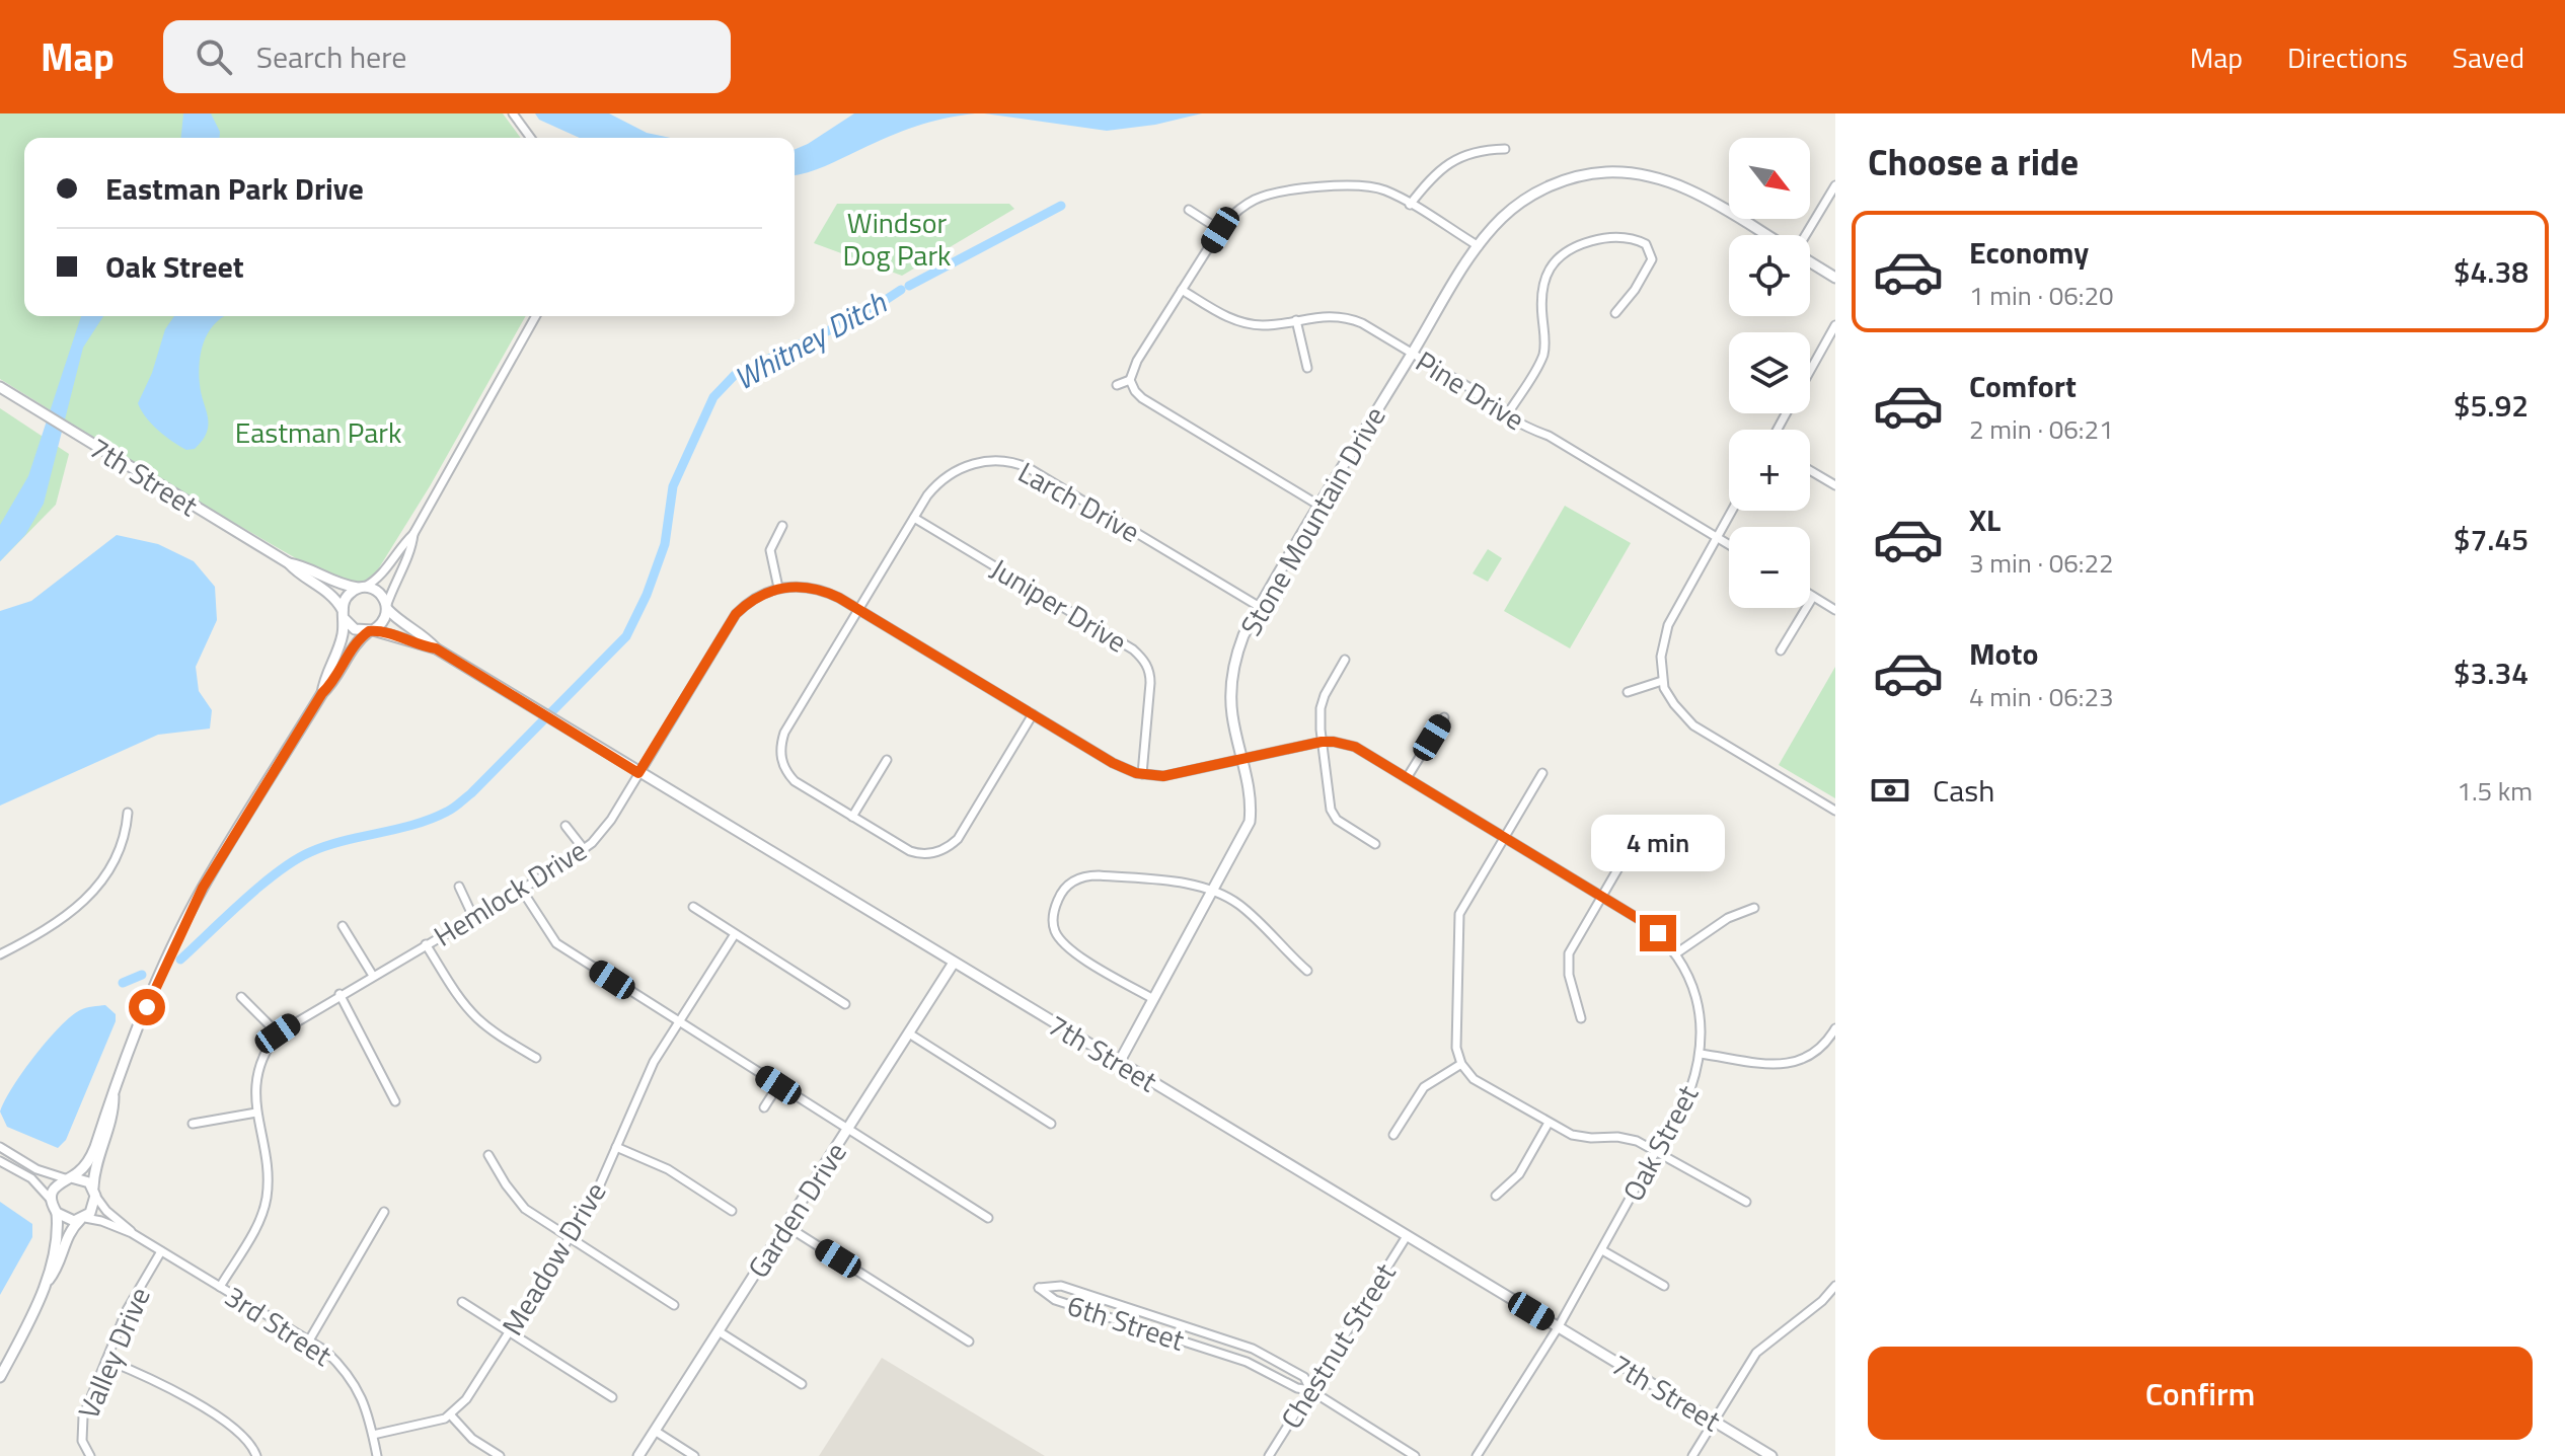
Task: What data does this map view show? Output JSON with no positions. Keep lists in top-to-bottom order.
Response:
{
  "streets": {
    "street": [
      "Pine Drive",
      "7th Street",
      "Larch Drive",
      "Stone Mountain Drive",
      "Juniper Drive",
      "Hemlock Drive",
      "Oak Street",
      "Garden Drive",
      "Meadow Drive",
      "6th Street",
      "3rd Street",
      "Chestnut Street",
      "Valley Drive"
    ]
  },
  "crossings": [
    ["Pine Drive", "Stone Mountain Drive"],
    ["7th Street", "Stone Mountain Drive"],
    ["7th Street", "Hemlock Drive"],
    ["7th Street", "Oak Street"],
    ["7th Street", "Garden Drive"],
    ["7th Street", "Chestnut Street"],
    ["Larch Drive", "Stone Mountain Drive"],
    ["Larch Drive", "Juniper Drive"],
    ["Stone Mountain Drive", "Oak Street"],
    ["Hemlock Drive", "3rd Street"],
    ["6th Street", "Chestnut Street"],
    ["3rd Street", "Valley Drive"]
  ],
  "water": ["Whitney Ditch"],
  "parks": ["Windsor Dog Park", "Eastman Park"],
  "north": "bottom right",
  "page": {
    "header": "Map",
    "search": "Search here",
    "nav": ["Map", "Directions", "Saved"],
    "heading": "Choose a ride",
    "map_buttons": ["+", "−"],
    "banner": ["Eastman Park Drive", "Oak Street"],
    "list": [
      {
        "name": "Economy",
        "note": "1 min · 06:20",
        "value": "$4.38"
      },
      {
        "name": "Comfort",
        "note": "2 min · 06:21",
        "value": "$5.92"
      },
      {
        "name": "XL",
        "note": "3 min · 06:22",
        "value": "$7.45"
      },
      {
        "name": "Moto",
        "note": "4 min · 06:23",
        "value": "$3.34"
      }
    ],
    "pay": ["Cash", "1.5 km"],
    "bubble": "4 min",
    "buttons": "Confirm"
  }
}
